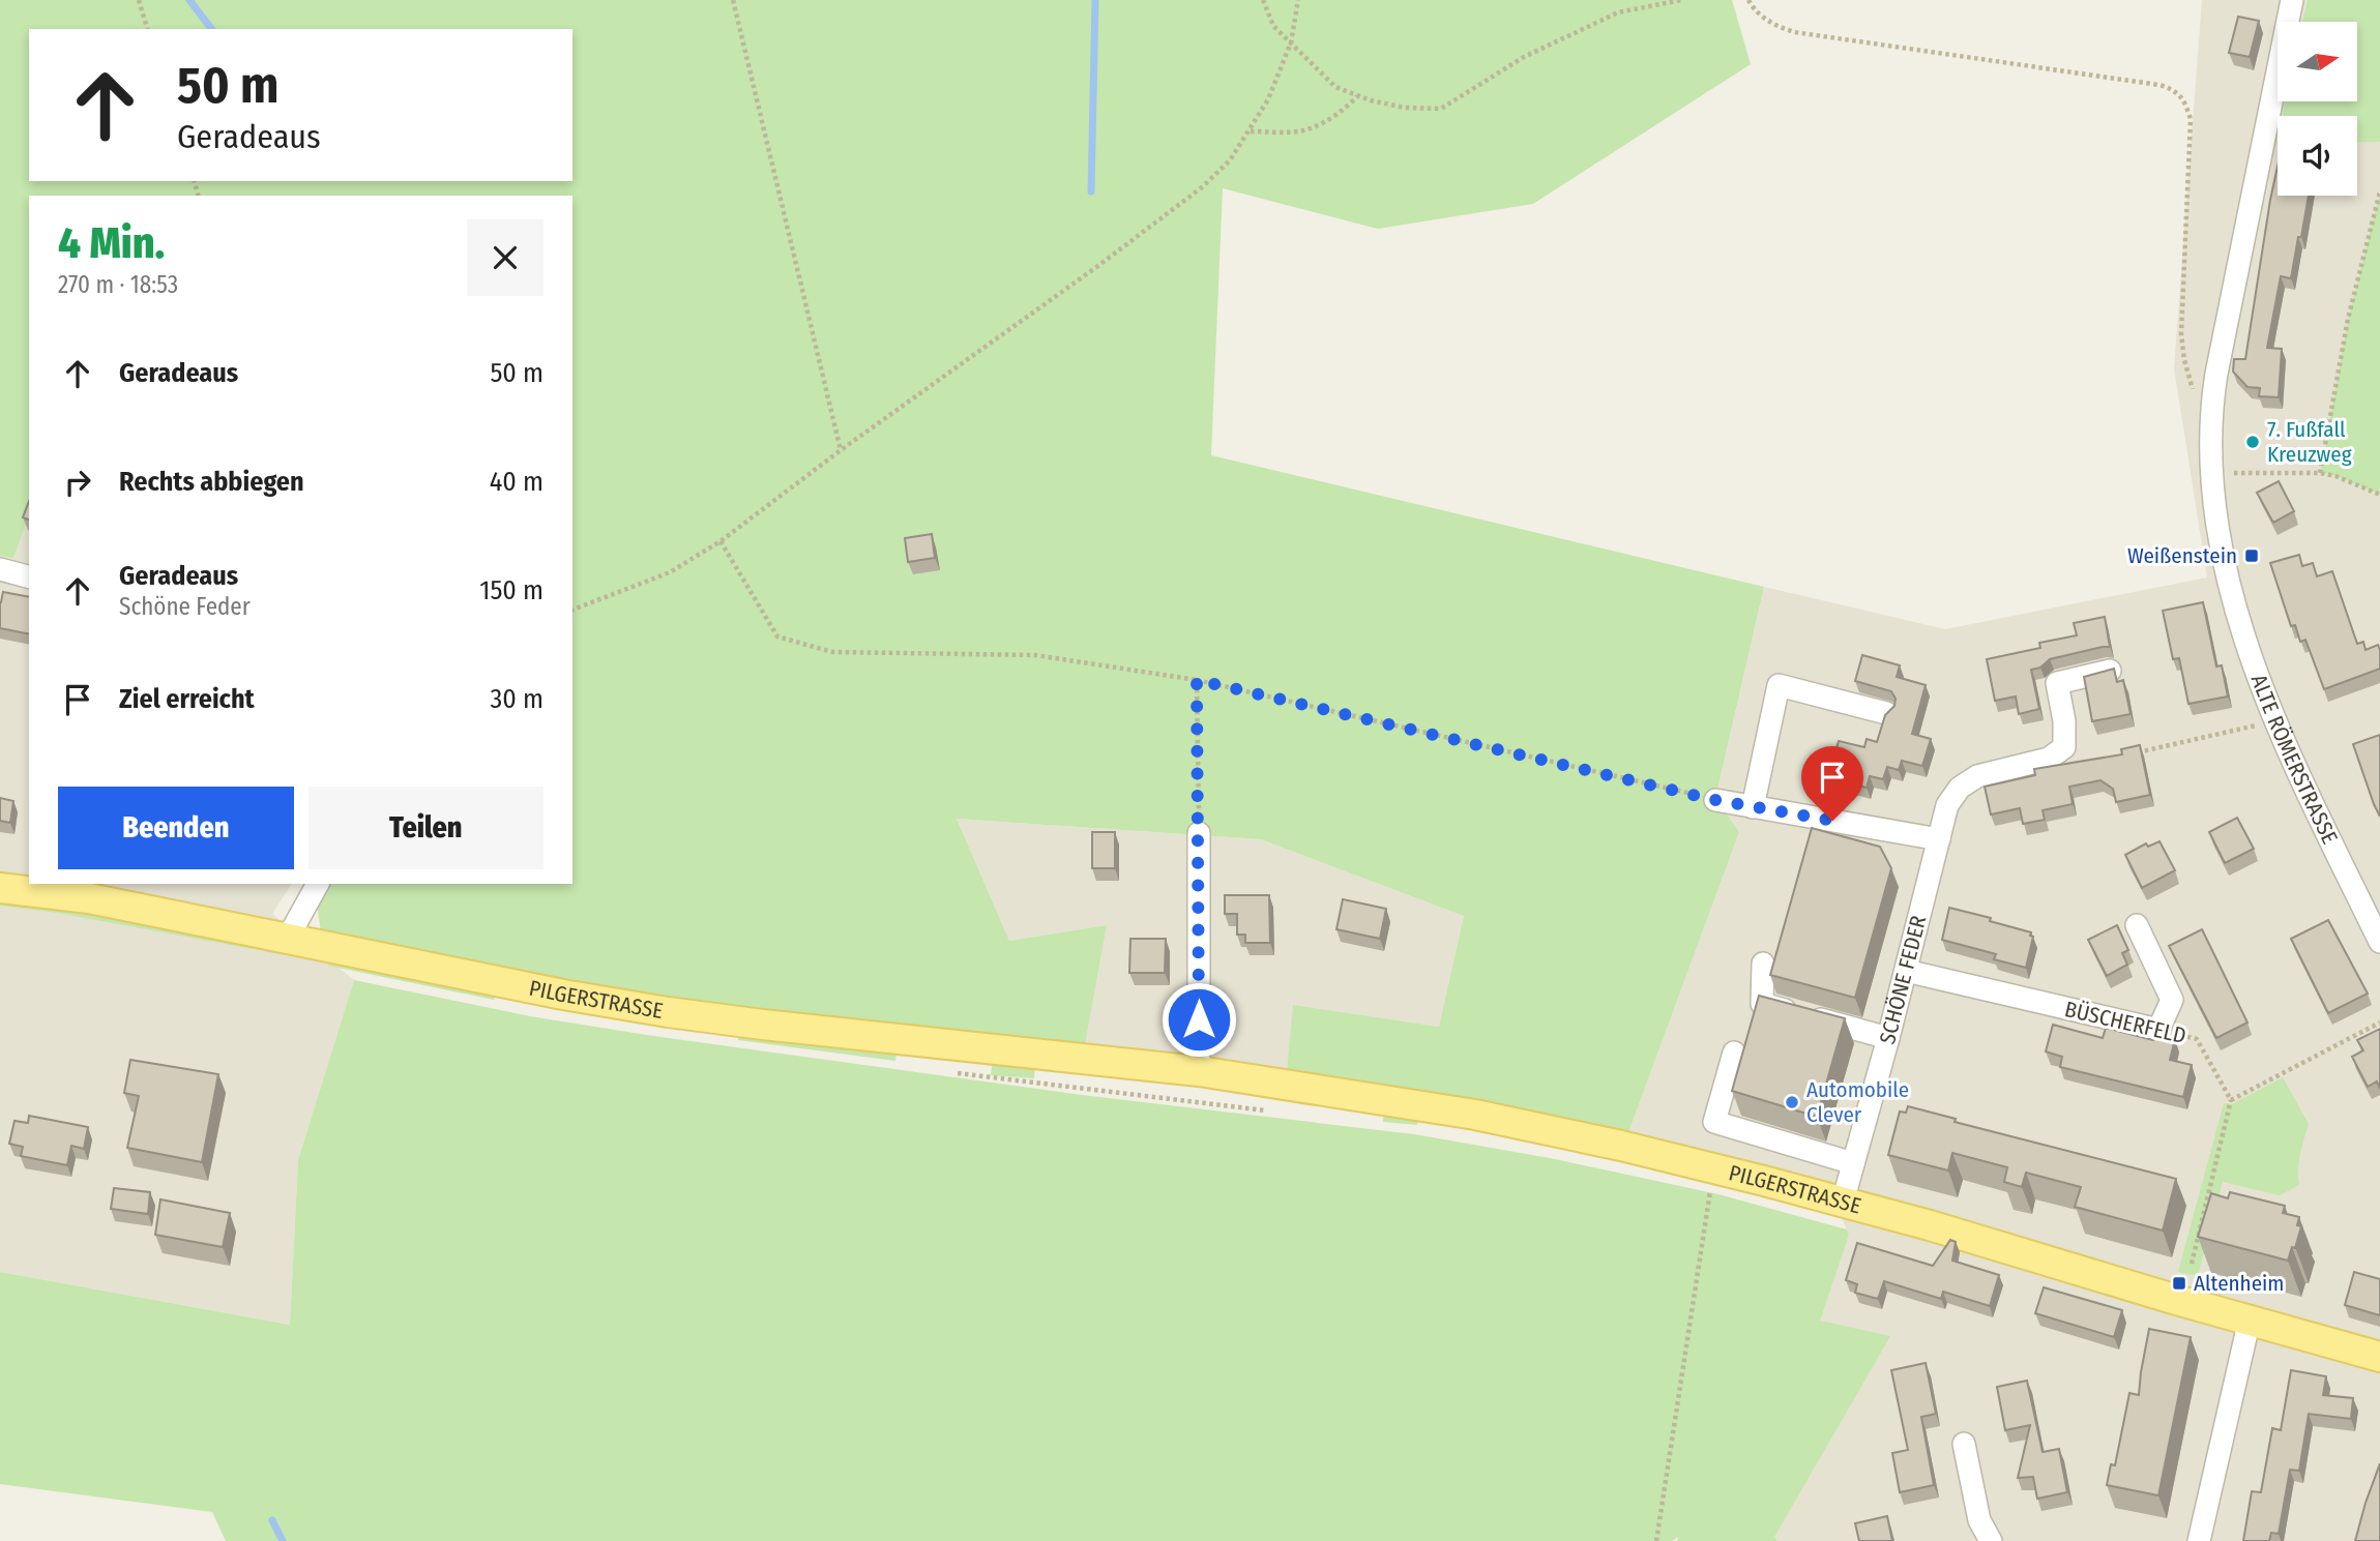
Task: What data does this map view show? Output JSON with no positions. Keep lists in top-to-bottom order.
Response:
{
  "streets": {
    "main road": ["PILGERSTRASSE"],
    "street": ["ALTE RÖMERSTRASSE", "SCHÖNE FEDER", "BÜSCHERFELD"]
  },
  "crossings": [
    ["SCHÖNE FEDER", "PILGERSTRASSE"],
    ["SCHÖNE FEDER", "BÜSCHERFELD"]
  ],
  "places": {
    "other": ["7. Fußfall Kreuzweg", "Automobile Clever"],
    "transit": ["Weißenstein", "Altenheim"]
  },
  "north": "right",
  "page": {
    "turn": ["50 m", "Geradeaus"],
    "heading": ["4 Min.", "270 m · 18:53"],
    "list": [
      {
        "name": "Geradeaus",
        "value": "50 m"
      },
      {
        "name": "Rechts abbiegen",
        "value": "40 m"
      },
      {
        "name": "Geradeaus",
        "note": "Schöne Feder",
        "value": "150 m"
      },
      {
        "name": "Ziel erreicht",
        "value": "30 m"
      }
    ],
    "buttons": ["Beenden", "Teilen"]
  }
}
